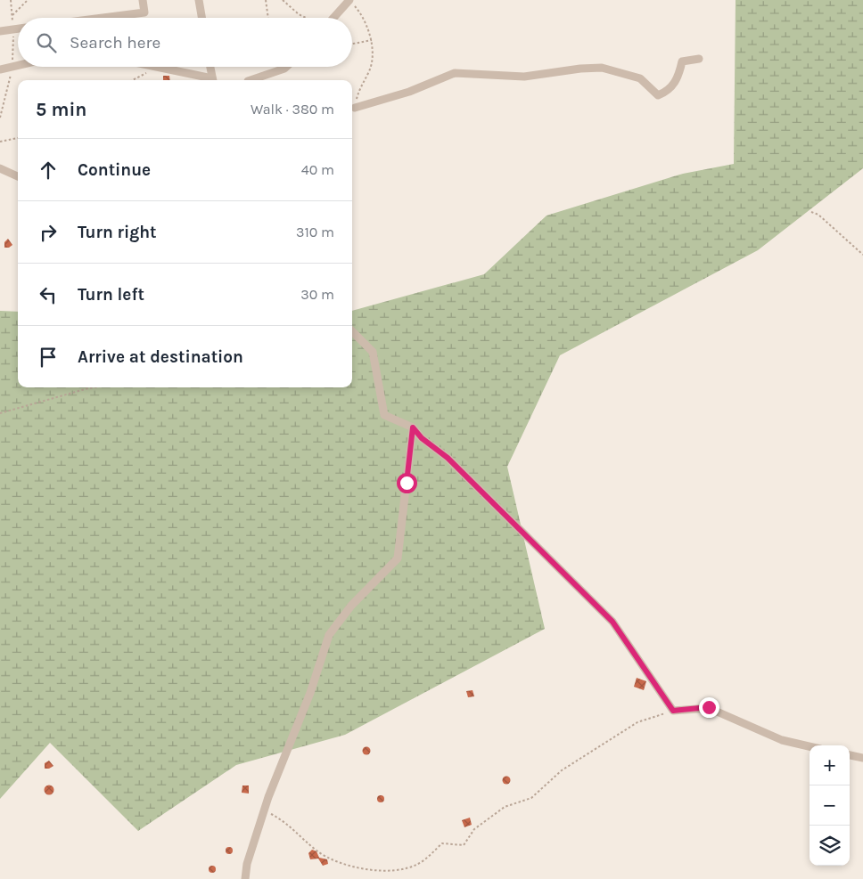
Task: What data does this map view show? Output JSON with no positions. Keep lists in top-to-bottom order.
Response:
{
  "page": {
    "search": "Search here",
    "heading": ["5 min", "Walk · 380 m"],
    "list": [
      ["Continue", "40 m"],
      ["Turn right", "310 m"],
      ["Turn left", "30 m"],
      "Arrive at destination"
    ],
    "map_buttons": ["+", "−"]
  }
}
